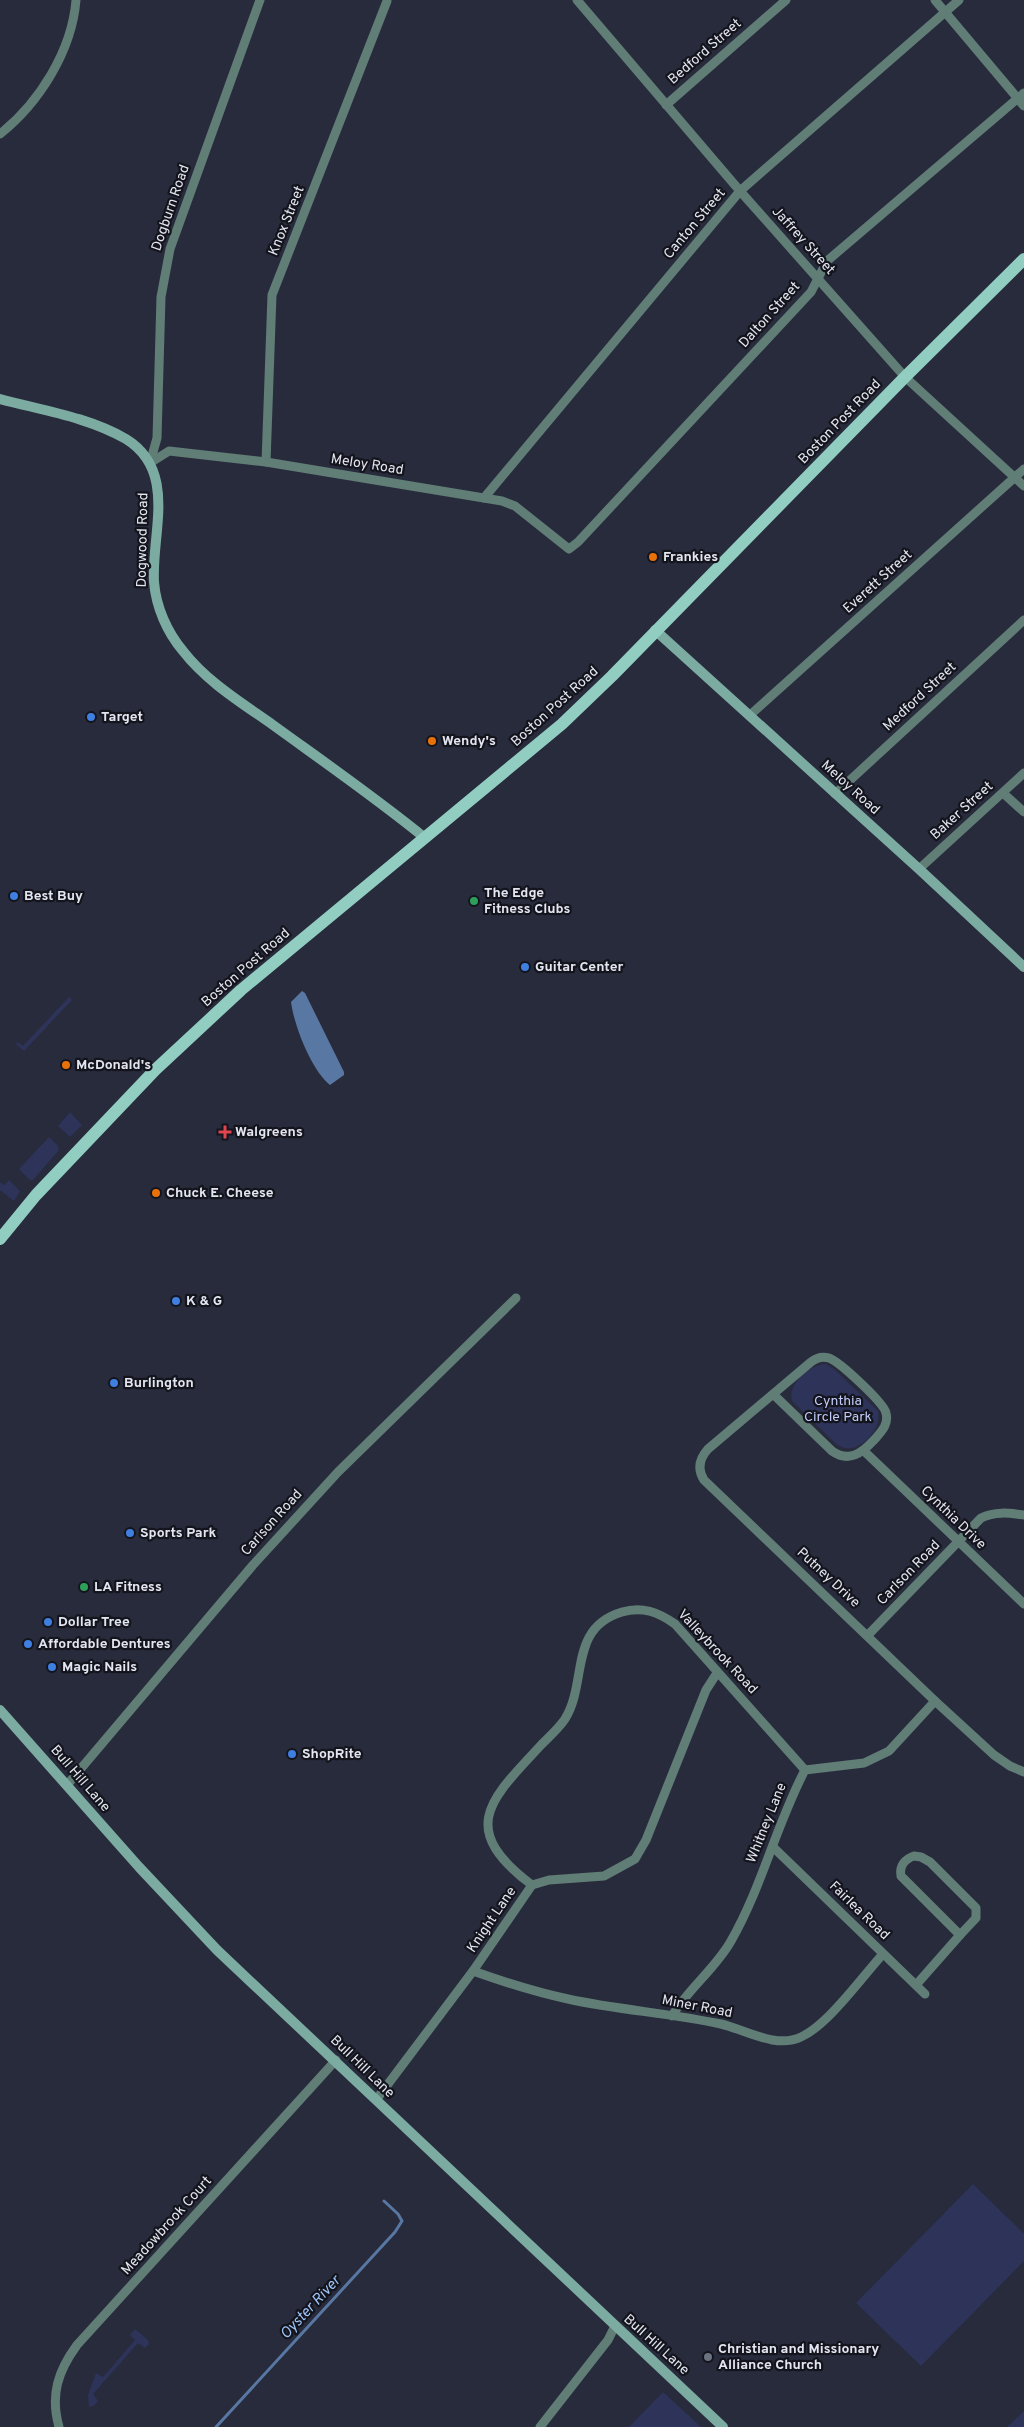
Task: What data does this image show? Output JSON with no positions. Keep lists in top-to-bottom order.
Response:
{
  "streets": {
    "main road": [
      "Boston Post Road",
      "Meloy Road",
      "Dogwood Road",
      "Bull Hill Lane"
    ],
    "street": [
      "Bedford Street",
      "Dogburn Road",
      "Knox Street",
      "Canton Street",
      "Jaffrey Street",
      "Dalton Street",
      "Everett Street",
      "Medford Street",
      "Baker Street",
      "Cynthia Drive",
      "Carlson Road",
      "Putney Drive",
      "Valleybrook Road",
      "Whitney Lane",
      "Fairlea Road",
      "Knight Lane",
      "Miner Road",
      "Meadowbrook Court"
    ]
  },
  "crossings": [
    ["Bedford Street", "Jaffrey Street"],
    ["Dogburn Road", "Meloy Road"],
    ["Dogburn Road", "Dogwood Road"],
    ["Knox Street", "Meloy Road"],
    ["Canton Street", "Jaffrey Street"],
    ["Canton Street", "Meloy Road"],
    ["Jaffrey Street", "Dalton Street"],
    ["Jaffrey Street", "Boston Post Road"],
    ["Jaffrey Street", "Everett Street"],
    ["Dalton Street", "Meloy Road"],
    ["Boston Post Road", "Meloy Road"],
    ["Boston Post Road", "Dogwood Road"],
    ["Meloy Road", "Dogwood Road"],
    ["Meloy Road", "Everett Street"],
    ["Meloy Road", "Medford Street"],
    ["Meloy Road", "Baker Street"],
    ["Cynthia Drive", "Carlson Road"],
    ["Cynthia Drive", "Putney Drive"],
    ["Carlson Road", "Putney Drive"],
    ["Carlson Road", "Bull Hill Lane"],
    ["Valleybrook Road", "Whitney Lane"],
    ["Valleybrook Road", "Knight Lane"],
    ["Bull Hill Lane", "Knight Lane"],
    ["Bull Hill Lane", "Meadowbrook Court"],
    ["Whitney Lane", "Fairlea Road"],
    ["Whitney Lane", "Miner Road"],
    ["Fairlea Road", "Miner Road"],
    ["Knight Lane", "Miner Road"]
  ],
  "water": ["Oyster River"],
  "parks": ["Cynthia Circle Park"],
  "places": {
    "other": [
      "Frankies",
      "Target",
      "Wendy's",
      "Best Buy",
      "The Edge Fitness Clubs",
      "Guitar Center",
      "McDonald's",
      "Chuck E. Cheese",
      "K & G",
      "Burlington",
      "Sports Park",
      "LA Fitness",
      "Dollar Tree",
      "Affordable Dentures",
      "Magic Nails",
      "ShopRite",
      "Christian and Missionary Alliance Church"
    ],
    "health": ["Walgreens"]
  }
}
